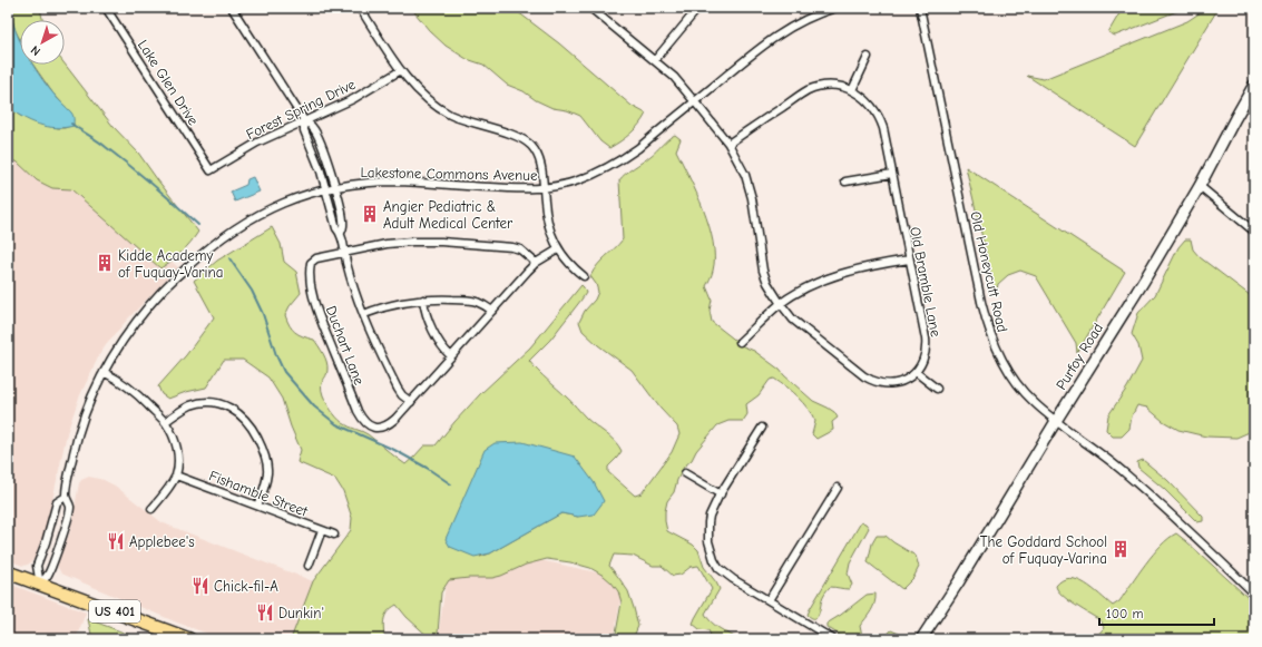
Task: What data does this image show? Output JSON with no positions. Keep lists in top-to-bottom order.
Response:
{
  "streets": {
    "highway": ["US 401"],
    "street": [
      "Lake Glen Drive",
      "Forest Spring Drive",
      "Lakestone Commons Avenue",
      "Old Honeycutt Road",
      "Old Bramble Lane",
      "Duchart Lane",
      "Purfoy Road",
      "Fishamble Street"
    ]
  },
  "crossings": [
    ["Lake Glen Drive", "Forest Spring Drive"],
    ["Lakestone Commons Avenue", "US 401"],
    ["Old Honeycutt Road", "Purfoy Road"]
  ],
  "places": {
    "building": ["Angier Pediatric & Adult Medical Center", "Kidde Academy of Fuquay-Varina", "The Goddard School of Fuquay-Varina"],
    "restaurant": ["Applebee's", "Chick-fil-A", "Dunkin'"]
  },
  "scale_bar": "100 m",
  "north": "bottom left"
}
